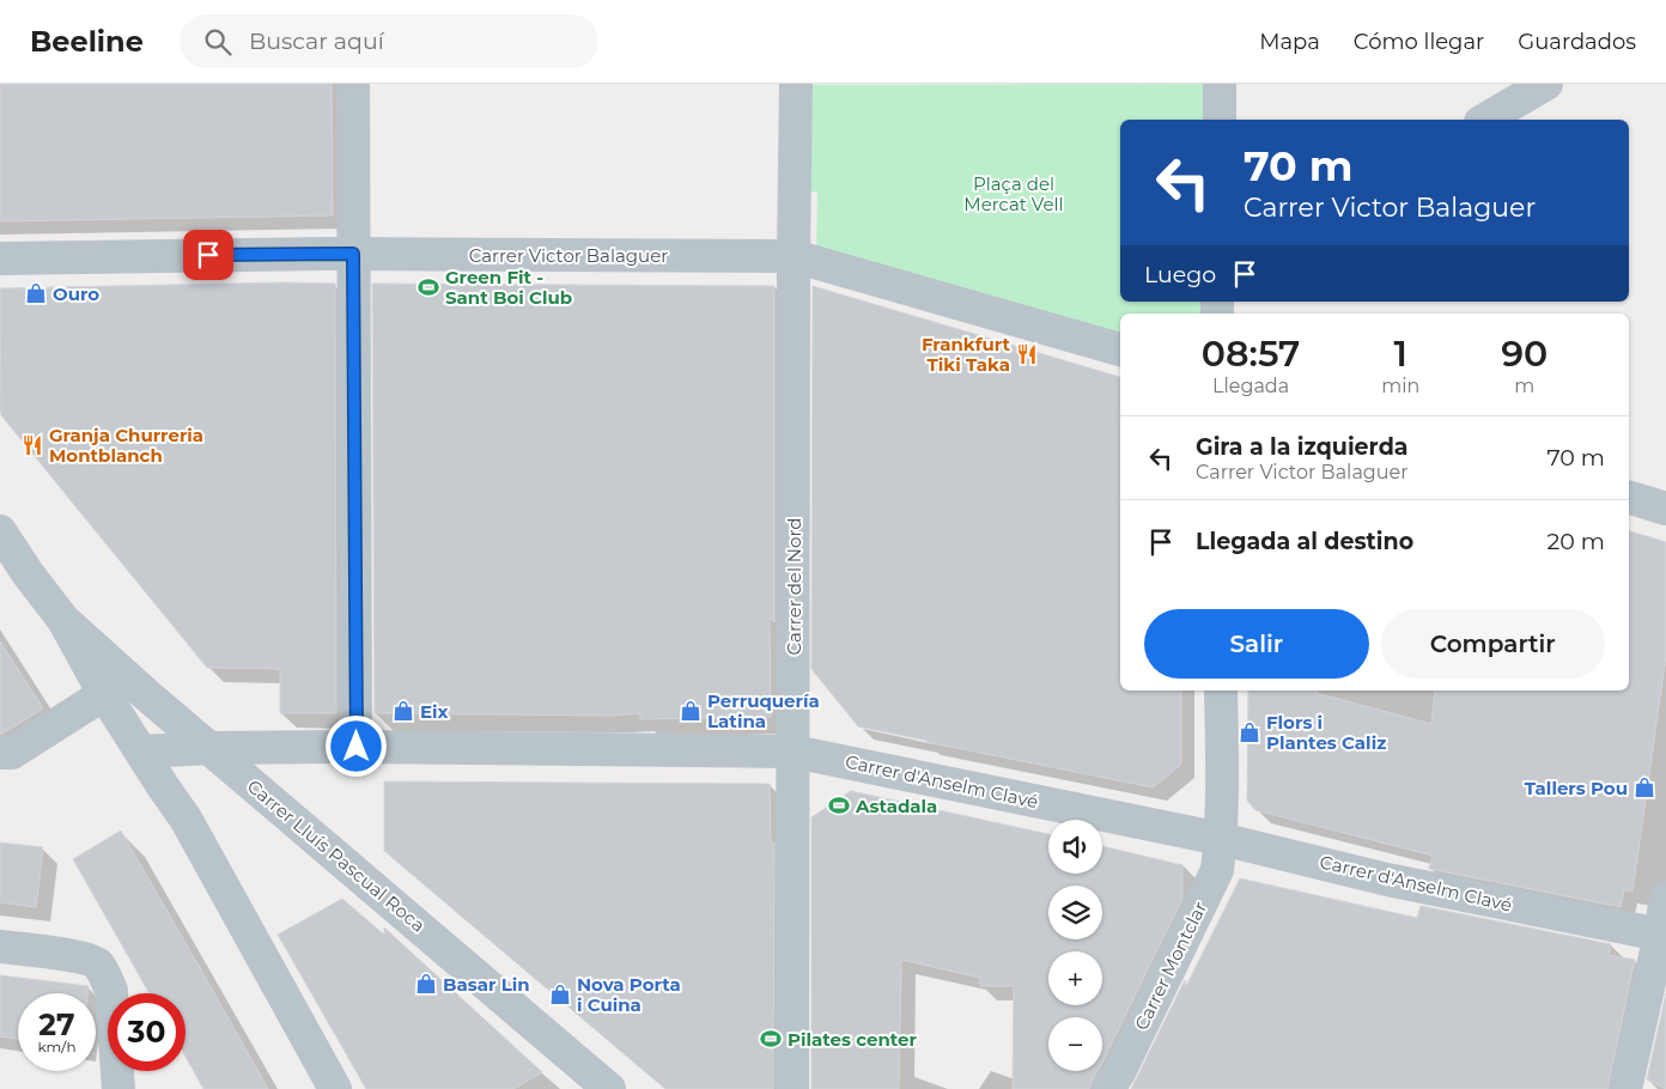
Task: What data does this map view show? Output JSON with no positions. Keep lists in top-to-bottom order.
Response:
{
  "streets": {
    "street": [
      "Carrer Victor Balaguer",
      "Carrer del Nord",
      "Carrer d'Anselm Clavé",
      "Carrer Lluís Pascual Roca",
      "Carrer Montclar"
    ]
  },
  "crossings": [
    ["Carrer Victor Balaguer", "Carrer del Nord"],
    ["Carrer del Nord", "Carrer d'Anselm Clavé"],
    ["Carrer d'Anselm Clavé", "Carrer Lluís Pascual Roca"],
    ["Carrer d'Anselm Clavé", "Carrer Montclar"]
  ],
  "parks": ["Plaça del Mercat Vell"],
  "places": {
    "sports": ["Green Fit - Sant Boi Club", "Astadala", "Pilates center"],
    "shop": [
      "Ouro",
      "Eix",
      "Perruquería Latina",
      "Flors i Plantes Caliz",
      "Tallers Pou",
      "Basar Lin",
      "Nova Porta i Cuina"
    ],
    "restaurant": ["Frankfurt Tiki Taka", "Granja Churreria Montblanch"]
  },
  "page": {
    "header": "Beeline",
    "search": "Buscar aquí",
    "nav": ["Mapa", "Cómo llegar", "Guardados"],
    "turn": ["70 m", "Carrer Victor Balaguer"],
    "then": "Luego",
    "eta": [
      "08:57",
      "Llegada",
      "1",
      "min",
      "90",
      "m"
    ],
    "list": [
      {
        "name": "Gira a la izquierda",
        "note": "Carrer Victor Balaguer",
        "value": "70 m"
      },
      {
        "name": "Llegada al destino",
        "value": "20 m"
      }
    ],
    "buttons": ["Salir", "Compartir"],
    "map_buttons": ["+", "−"],
    "speed": "27 km/h",
    "limit": "30"
  }
}
